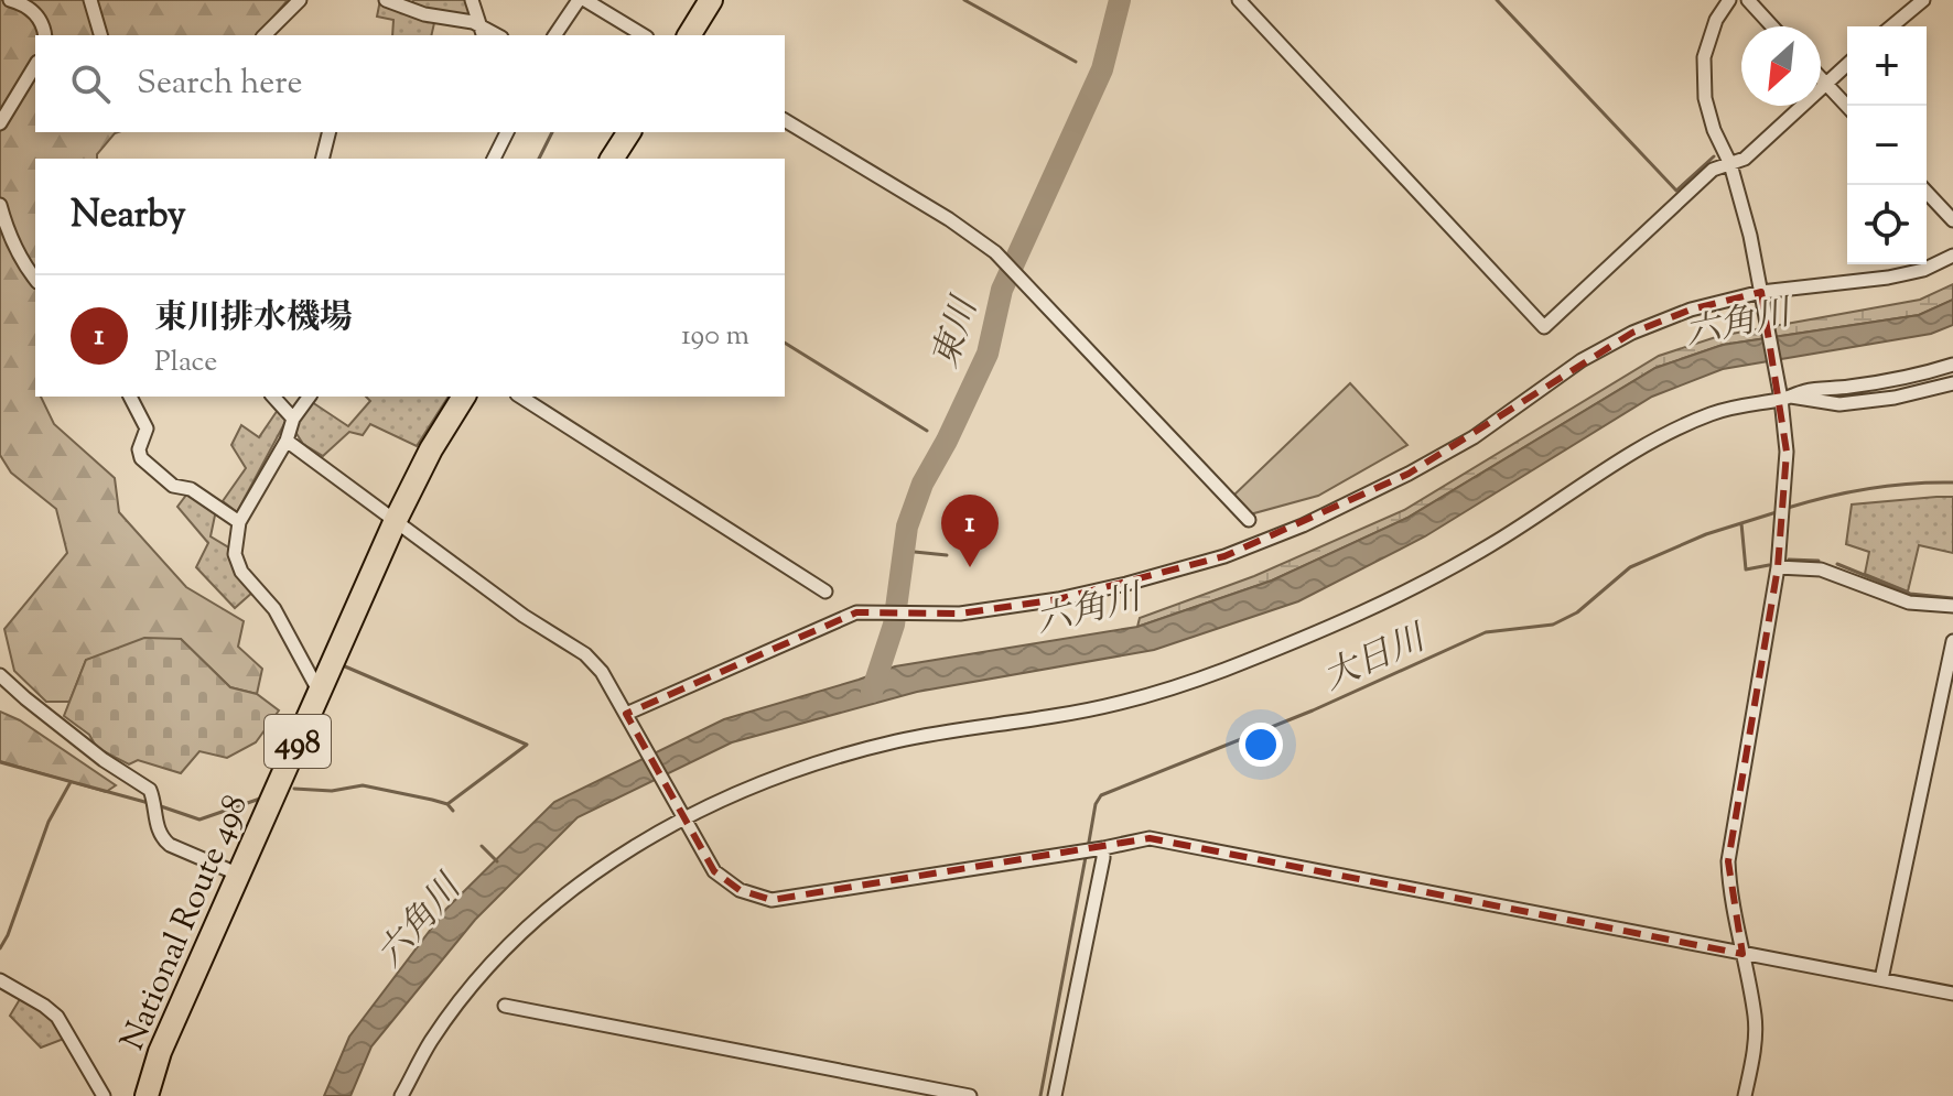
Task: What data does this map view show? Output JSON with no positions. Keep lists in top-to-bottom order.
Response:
{
  "streets": {
    "highway": ["498", "National Route 498"]
  },
  "water": ["六角川", "東川", "大日川"],
  "north": "bottom left",
  "page": {
    "map_buttons": ["+", "−"],
    "search": "Search here",
    "heading": "Nearby",
    "list": [
      {
        "mark": "1",
        "name": "東川排水機場",
        "note": "Place",
        "value": "190 m"
      }
    ],
    "pins": "1"
  }
}
